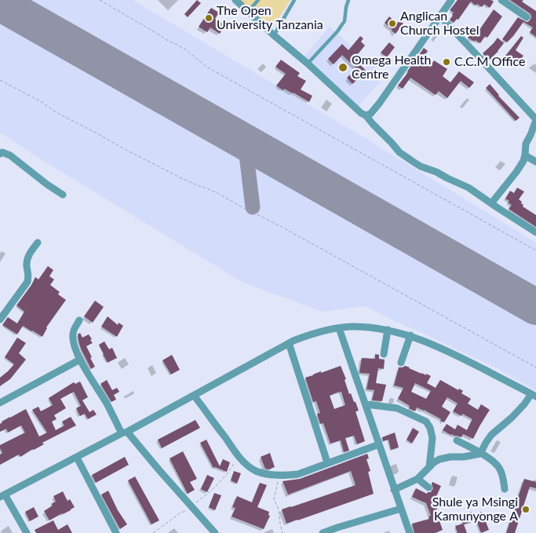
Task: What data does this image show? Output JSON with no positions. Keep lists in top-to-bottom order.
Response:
{
  "places": [
    "The Open University Tanzania",
    "Anglican Church Hostel",
    "C.C.M Office",
    "Omega Health Centre",
    "Shule ya Msingi Kamunyonge A"
  ]
}
